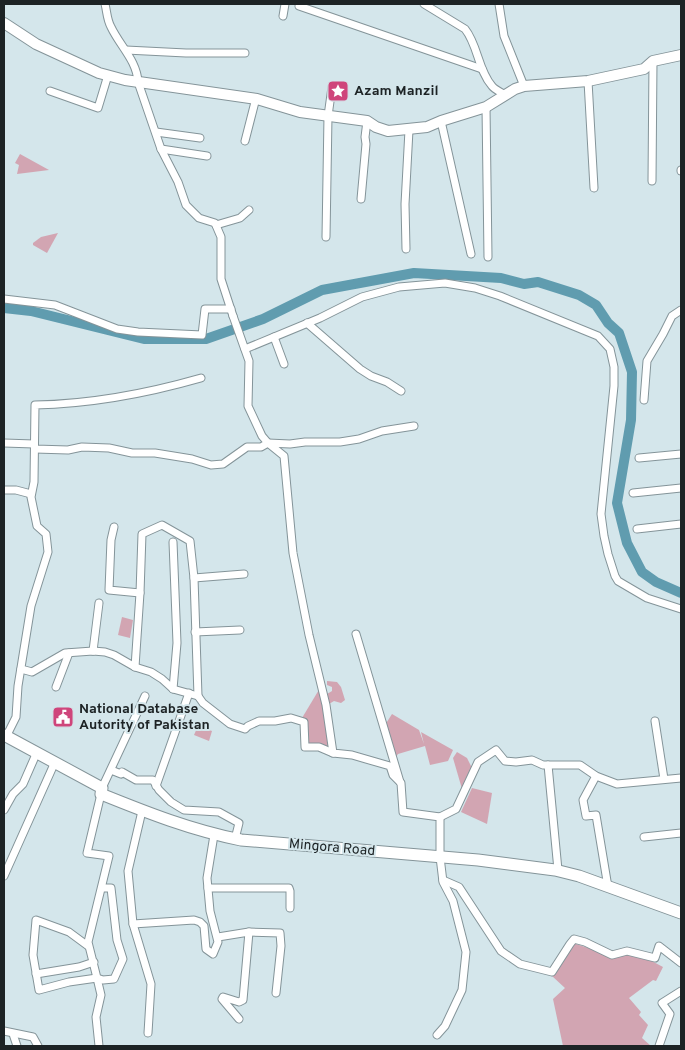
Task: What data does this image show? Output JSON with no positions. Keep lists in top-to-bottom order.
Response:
{
  "streets": {
    "main road": ["Mingora Road"]
  },
  "places": {
    "place": ["Azam Manzil"],
    "public building": ["National Database Autority of Pakistan"]
  }
}
